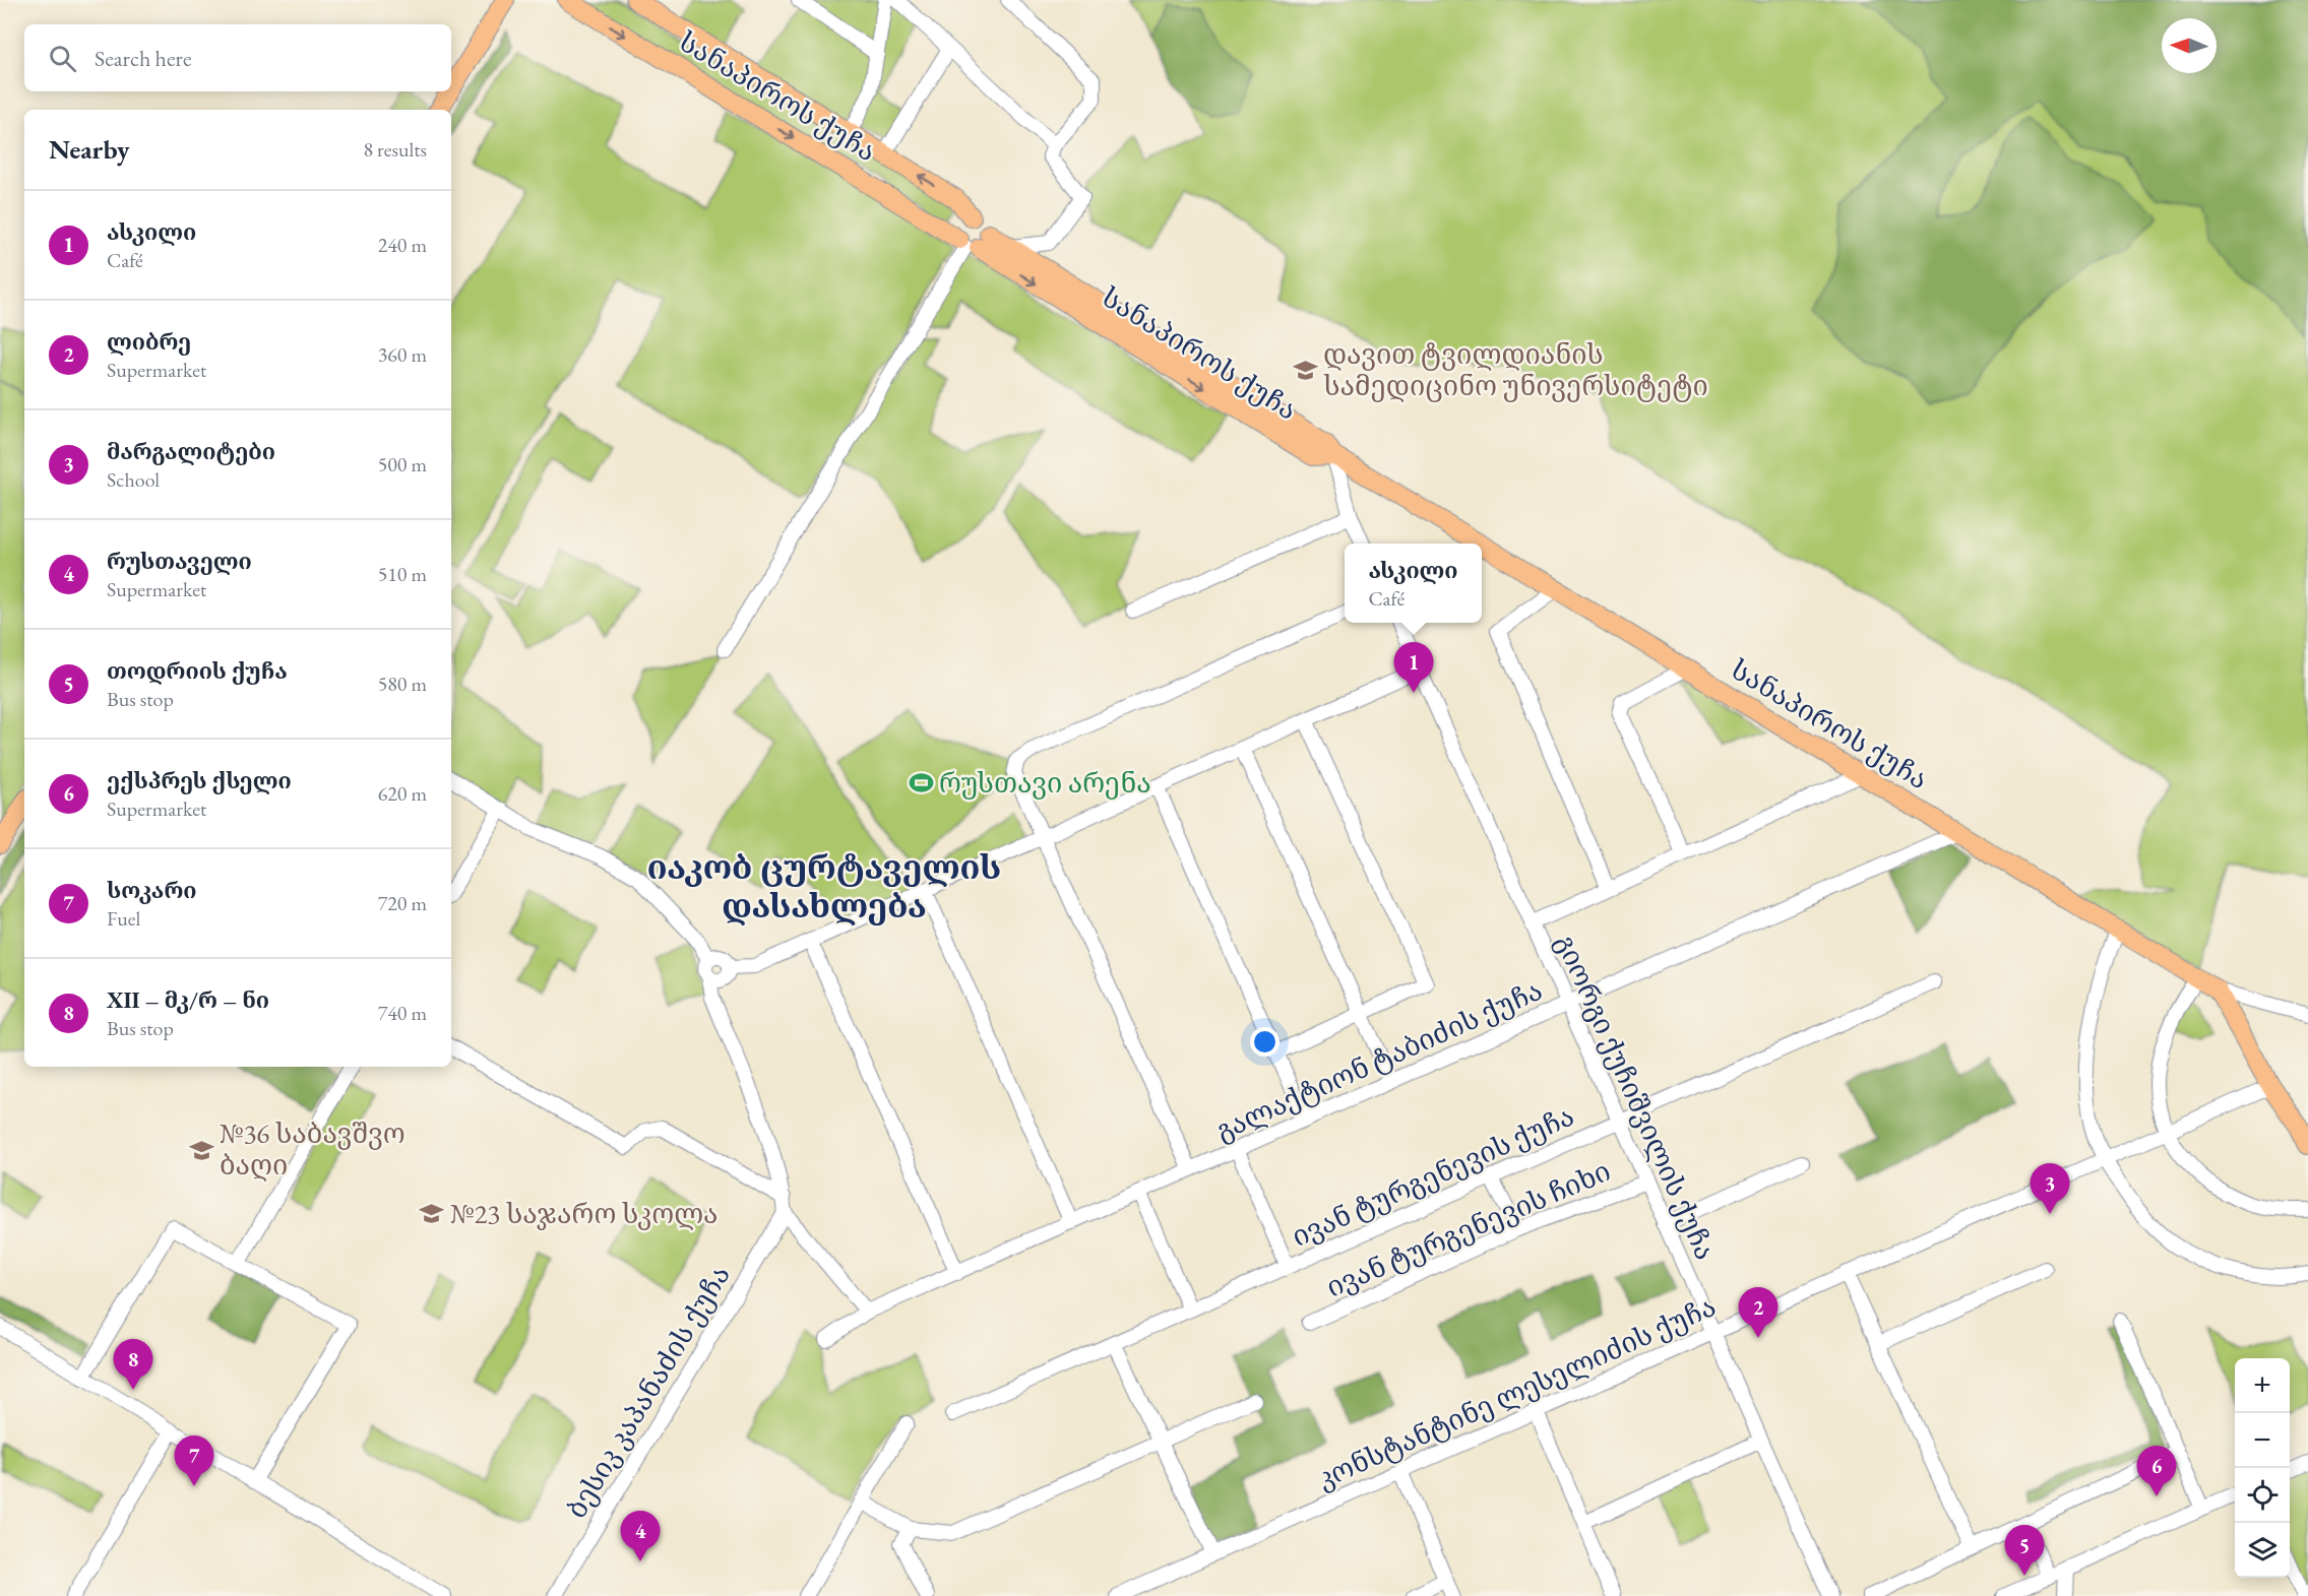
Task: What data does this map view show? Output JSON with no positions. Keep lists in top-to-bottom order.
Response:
{
  "streets": {
    "main road": ["სანაპიროს ქუჩა"],
    "street": [
      "გალაქტიონ ტაბიძის ქუჩა",
      "გიორგი ქუჩიშვილის ქუჩა",
      "ივან ტურგენევის ქუჩა",
      "ივან ტურგენევის ჩიხი",
      "ბესიკ კაპანაძის ქუჩა",
      "კონსტანტინე ლესელიძის ქუჩა"
    ]
  },
  "crossings": [
    ["სანაპიროს ქუჩა", "გალაქტიონ ტაბიძის ქუჩა"],
    ["გალაქტიონ ტაბიძის ქუჩა", "გიორგი ქუჩიშვილის ქუჩა"],
    ["გიორგი ქუჩიშვილის ქუჩა", "ივან ტურგენევის ქუჩა"],
    ["გიორგი ქუჩიშვილის ქუჩა", "ივან ტურგენევის ჩიხი"],
    ["გიორგი ქუჩიშვილის ქუჩა", "კონსტანტინე ლესელიძის ქუჩა"]
  ],
  "districts": ["იაკობ ცურტაველის დასახლება"],
  "places": {
    "school or university": ["დავით ტვილდიანის სამედიცინო უნივერსიტეტი", "№36 საბავშვო ბაღი", "№23 საჯარო სკოლა"],
    "sports": ["რუსთავი არენა"]
  },
  "north": "left",
  "page": {
    "search": "Search here",
    "heading": ["Nearby", "8 results"],
    "list": [
      {
        "mark": "1",
        "name": "ასკილი",
        "note": "Café",
        "value": "240 m"
      },
      {
        "mark": "2",
        "name": "ლიბრე",
        "note": "Supermarket",
        "value": "360 m"
      },
      {
        "mark": "3",
        "name": "მარგალიტები",
        "note": "School",
        "value": "500 m"
      },
      {
        "mark": "4",
        "name": "რუსთაველი",
        "note": "Supermarket",
        "value": "510 m"
      },
      {
        "mark": "5",
        "name": "თოდრიის ქუჩა",
        "note": "Bus stop",
        "value": "580 m"
      },
      {
        "mark": "6",
        "name": "ექსპრეს ქსელი",
        "note": "Supermarket",
        "value": "620 m"
      },
      {
        "mark": "7",
        "name": "სოკარი",
        "note": "Fuel",
        "value": "720 m"
      },
      {
        "mark": "8",
        "name": "XII – მკ/რ – ნი",
        "note": "Bus stop",
        "value": "740 m"
      }
    ],
    "popup": ["ასკილი", "Café"],
    "pins": [
      "1",
      "3",
      "2",
      "8",
      "7",
      "6",
      "4",
      "5"
    ],
    "map_buttons": ["+", "−"]
  }
}
